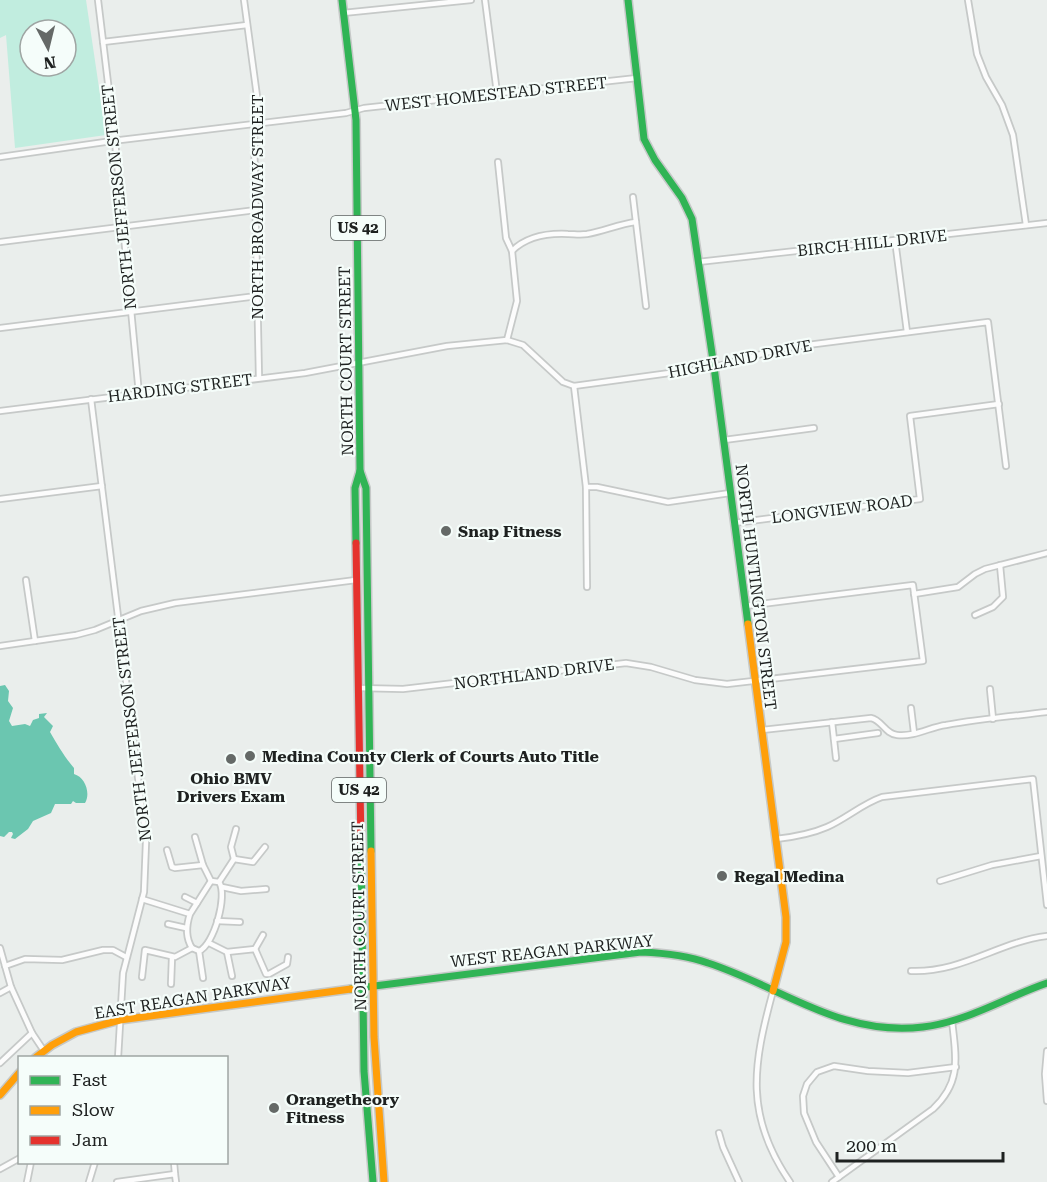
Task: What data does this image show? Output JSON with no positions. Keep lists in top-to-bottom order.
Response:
{
  "streets": {
    "street": [
      "WEST HOMESTEAD STREET",
      "NORTH JEFFERSON STREET",
      "NORTH BROADWAY STREET",
      "US 42",
      "BIRCH HILL DRIVE",
      "HIGHLAND DRIVE",
      "NORTH COURT STREET",
      "HARDING STREET",
      "LONGVIEW ROAD",
      "NORTH HUNTINGTON STREET",
      "NORTHLAND DRIVE",
      "WEST REAGAN PARKWAY",
      "EAST REAGAN PARKWAY"
    ]
  },
  "crossings": [
    ["WEST HOMESTEAD STREET", "NORTH JEFFERSON STREET"],
    ["WEST HOMESTEAD STREET", "NORTH BROADWAY STREET"],
    ["WEST HOMESTEAD STREET", "NORTH COURT STREET"],
    ["WEST HOMESTEAD STREET", "NORTH HUNTINGTON STREET"],
    ["NORTH JEFFERSON STREET", "HARDING STREET"],
    ["NORTH JEFFERSON STREET", "EAST REAGAN PARKWAY"],
    ["NORTH BROADWAY STREET", "HARDING STREET"],
    ["BIRCH HILL DRIVE", "NORTH HUNTINGTON STREET"],
    ["HIGHLAND DRIVE", "LONGVIEW ROAD"],
    ["HIGHLAND DRIVE", "NORTH HUNTINGTON STREET"],
    ["NORTH COURT STREET", "HARDING STREET"],
    ["NORTH COURT STREET", "NORTHLAND DRIVE"],
    ["NORTH COURT STREET", "WEST REAGAN PARKWAY"],
    ["NORTH COURT STREET", "EAST REAGAN PARKWAY"],
    ["LONGVIEW ROAD", "NORTH HUNTINGTON STREET"],
    ["NORTH HUNTINGTON STREET", "NORTHLAND DRIVE"],
    ["NORTH HUNTINGTON STREET", "WEST REAGAN PARKWAY"],
    ["WEST REAGAN PARKWAY", "EAST REAGAN PARKWAY"]
  ],
  "places": [
    "Snap Fitness",
    "Medina County Clerk of Courts Auto Title",
    "Ohio BMV Drivers Exam",
    "Regal Medina",
    "Orangetheory Fitness"
  ],
  "legend": ["Fast", "Slow", "Jam"],
  "scale_bar": "200 m",
  "north": "bottom"
}
